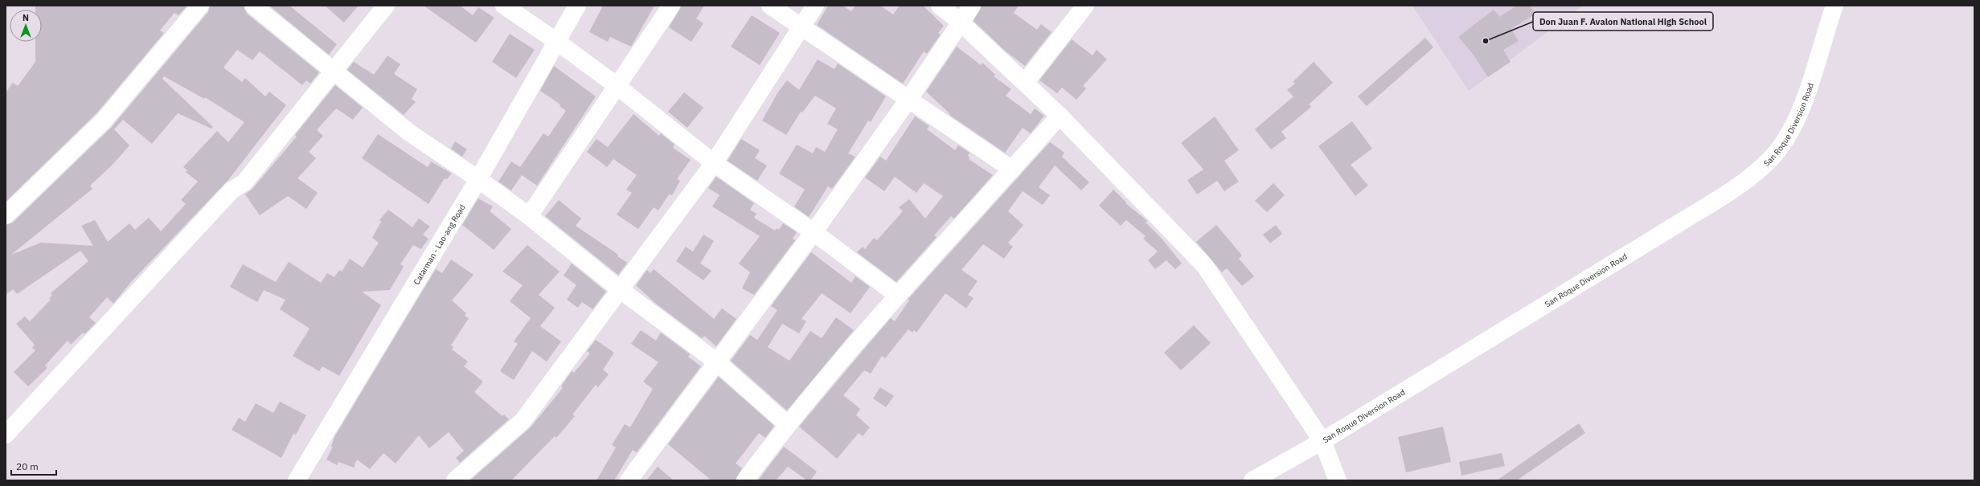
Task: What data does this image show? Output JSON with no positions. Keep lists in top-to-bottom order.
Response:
{
  "streets": {
    "street": ["San Roque Diversion Road", "Catarman - Lao-ang Road"]
  },
  "places": ["Don Juan F. Avalon National High School"],
  "scale_bar": "20 m",
  "north": "top"
}
